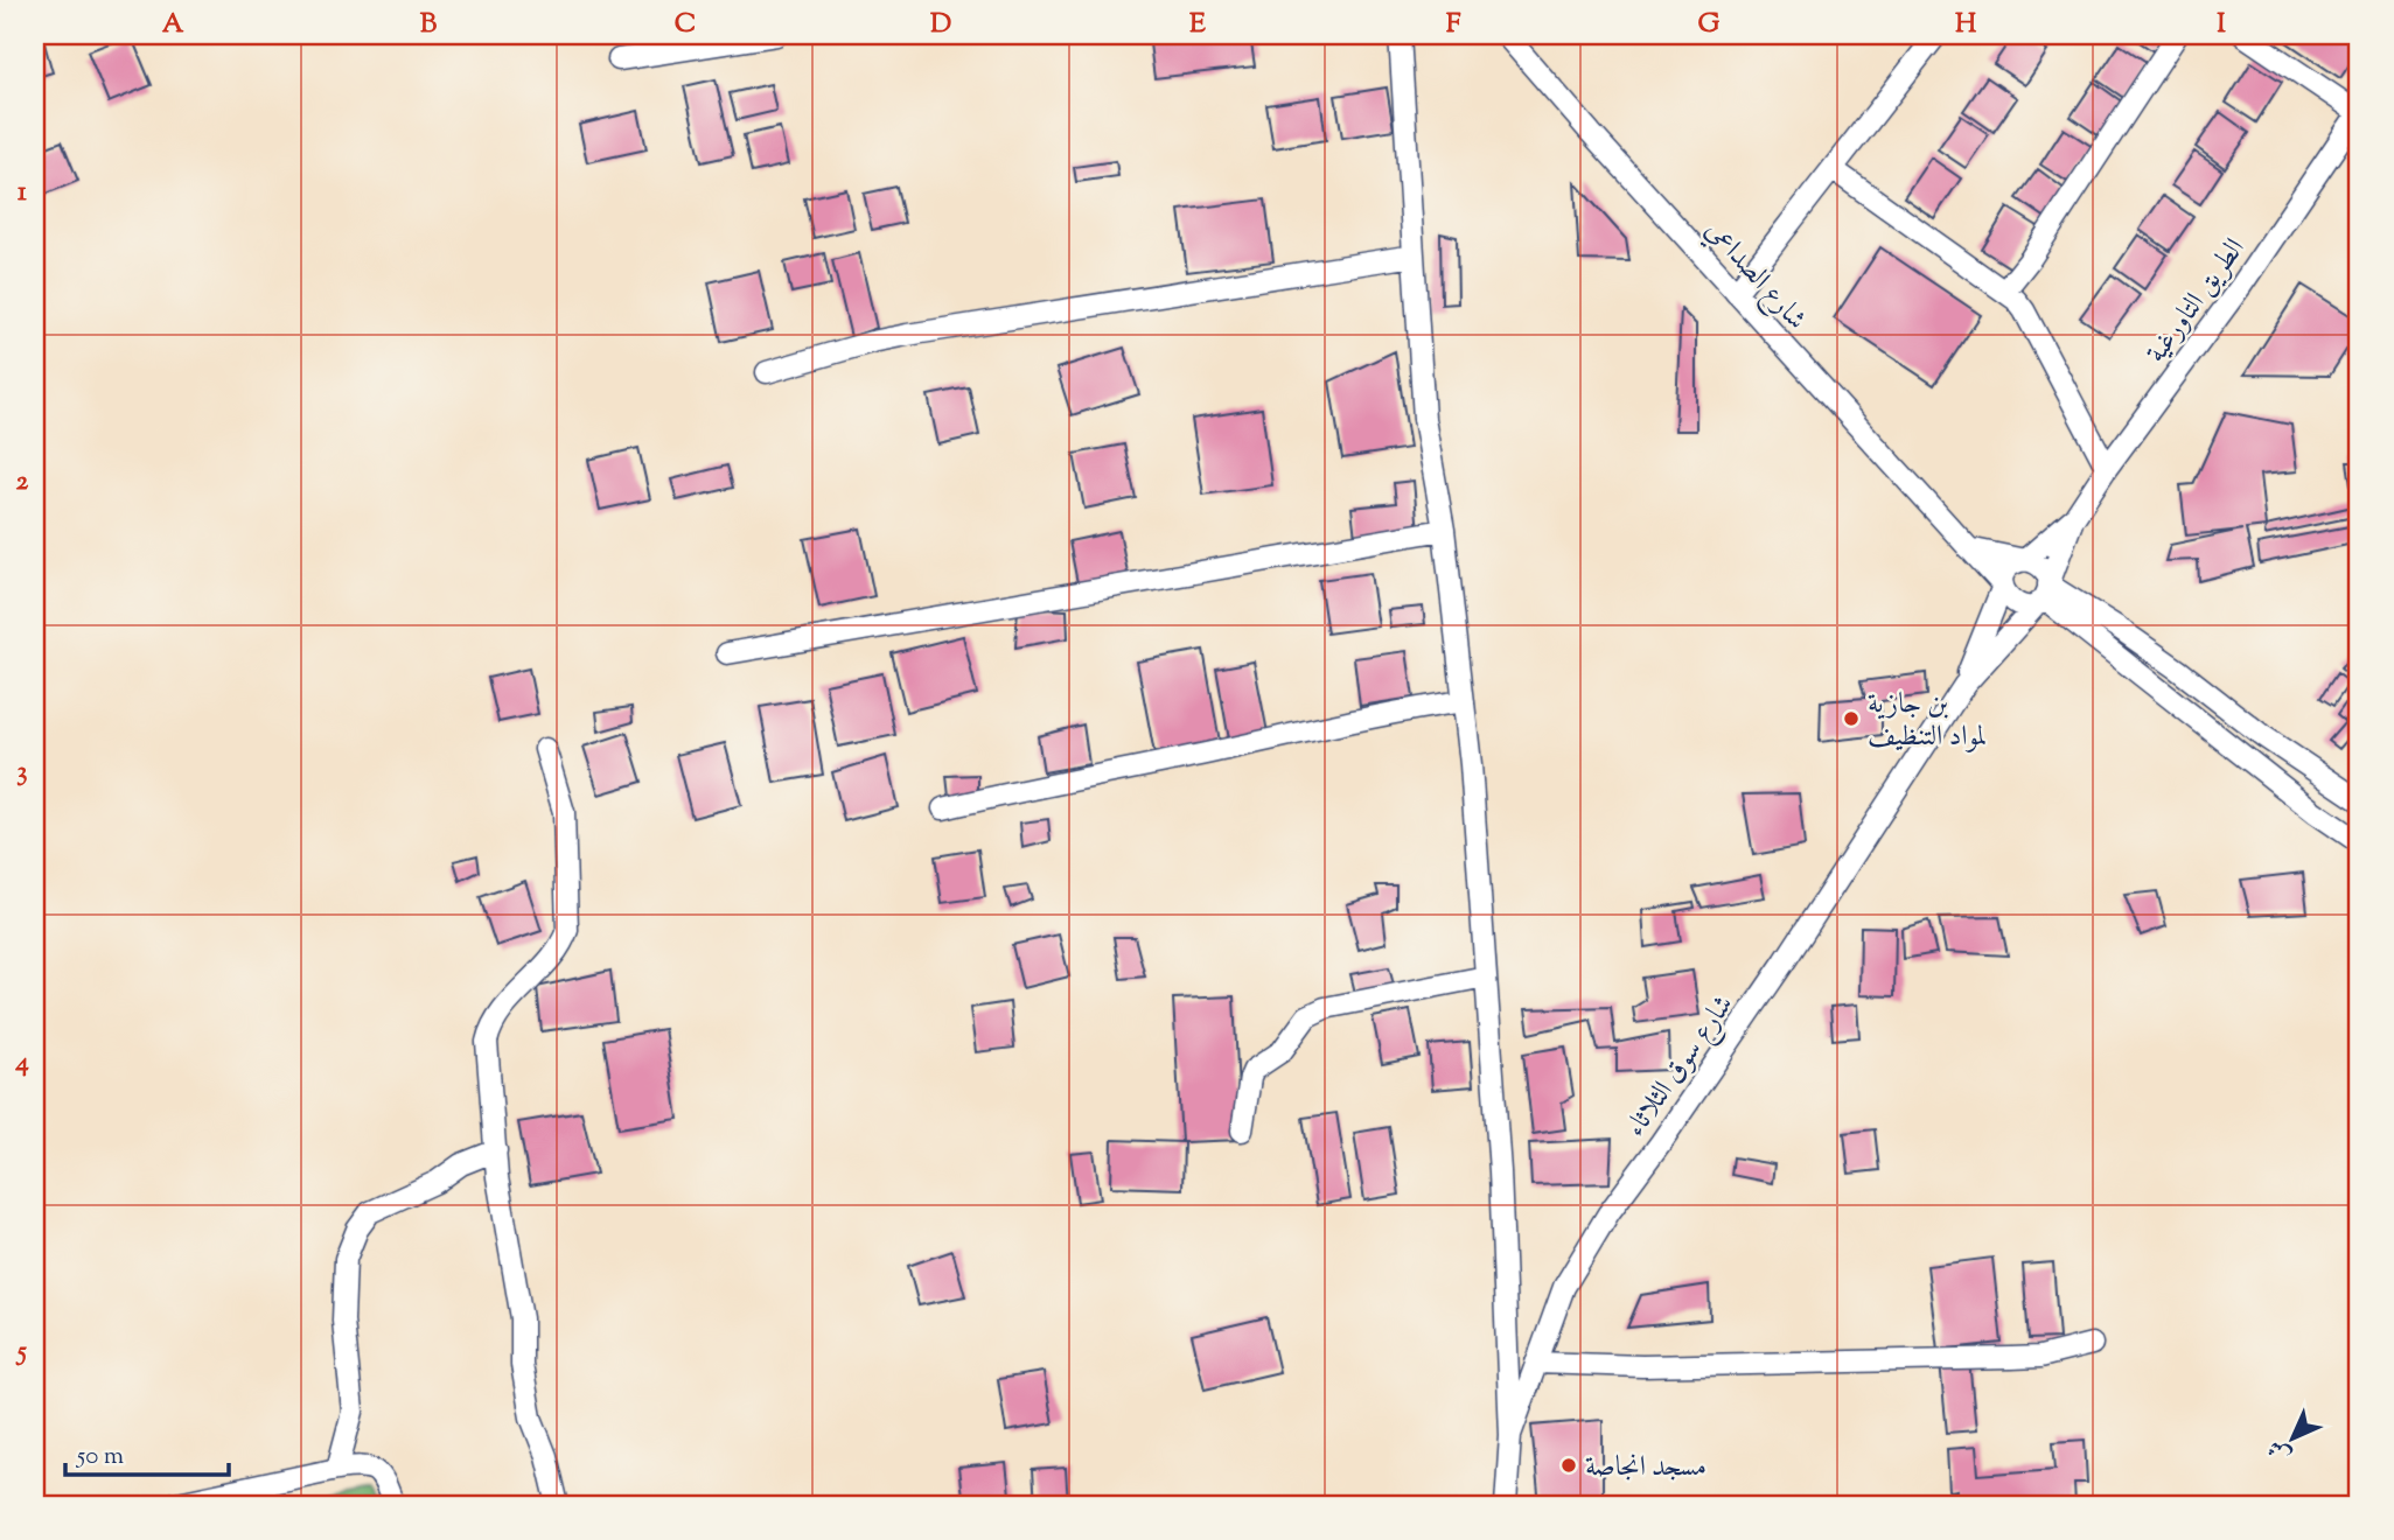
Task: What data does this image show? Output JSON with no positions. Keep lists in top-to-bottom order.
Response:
{
  "streets": {
    "street": ["شارع الصداعي", "الطريق التاورغية", "شارع سوق الثلاثاء"]
  },
  "places": ["بن جازية لمواد التنظيف", "مسجد انجاصة"],
  "scale_bar": "50 m",
  "north": "bottom left",
  "grid": {
    "columns": [
      "A",
      "B",
      "C",
      "D",
      "E",
      "F",
      "G",
      "H",
      "I"
    ],
    "rows": [
      "1",
      "2",
      "3",
      "4",
      "5"
    ]
  }
}
